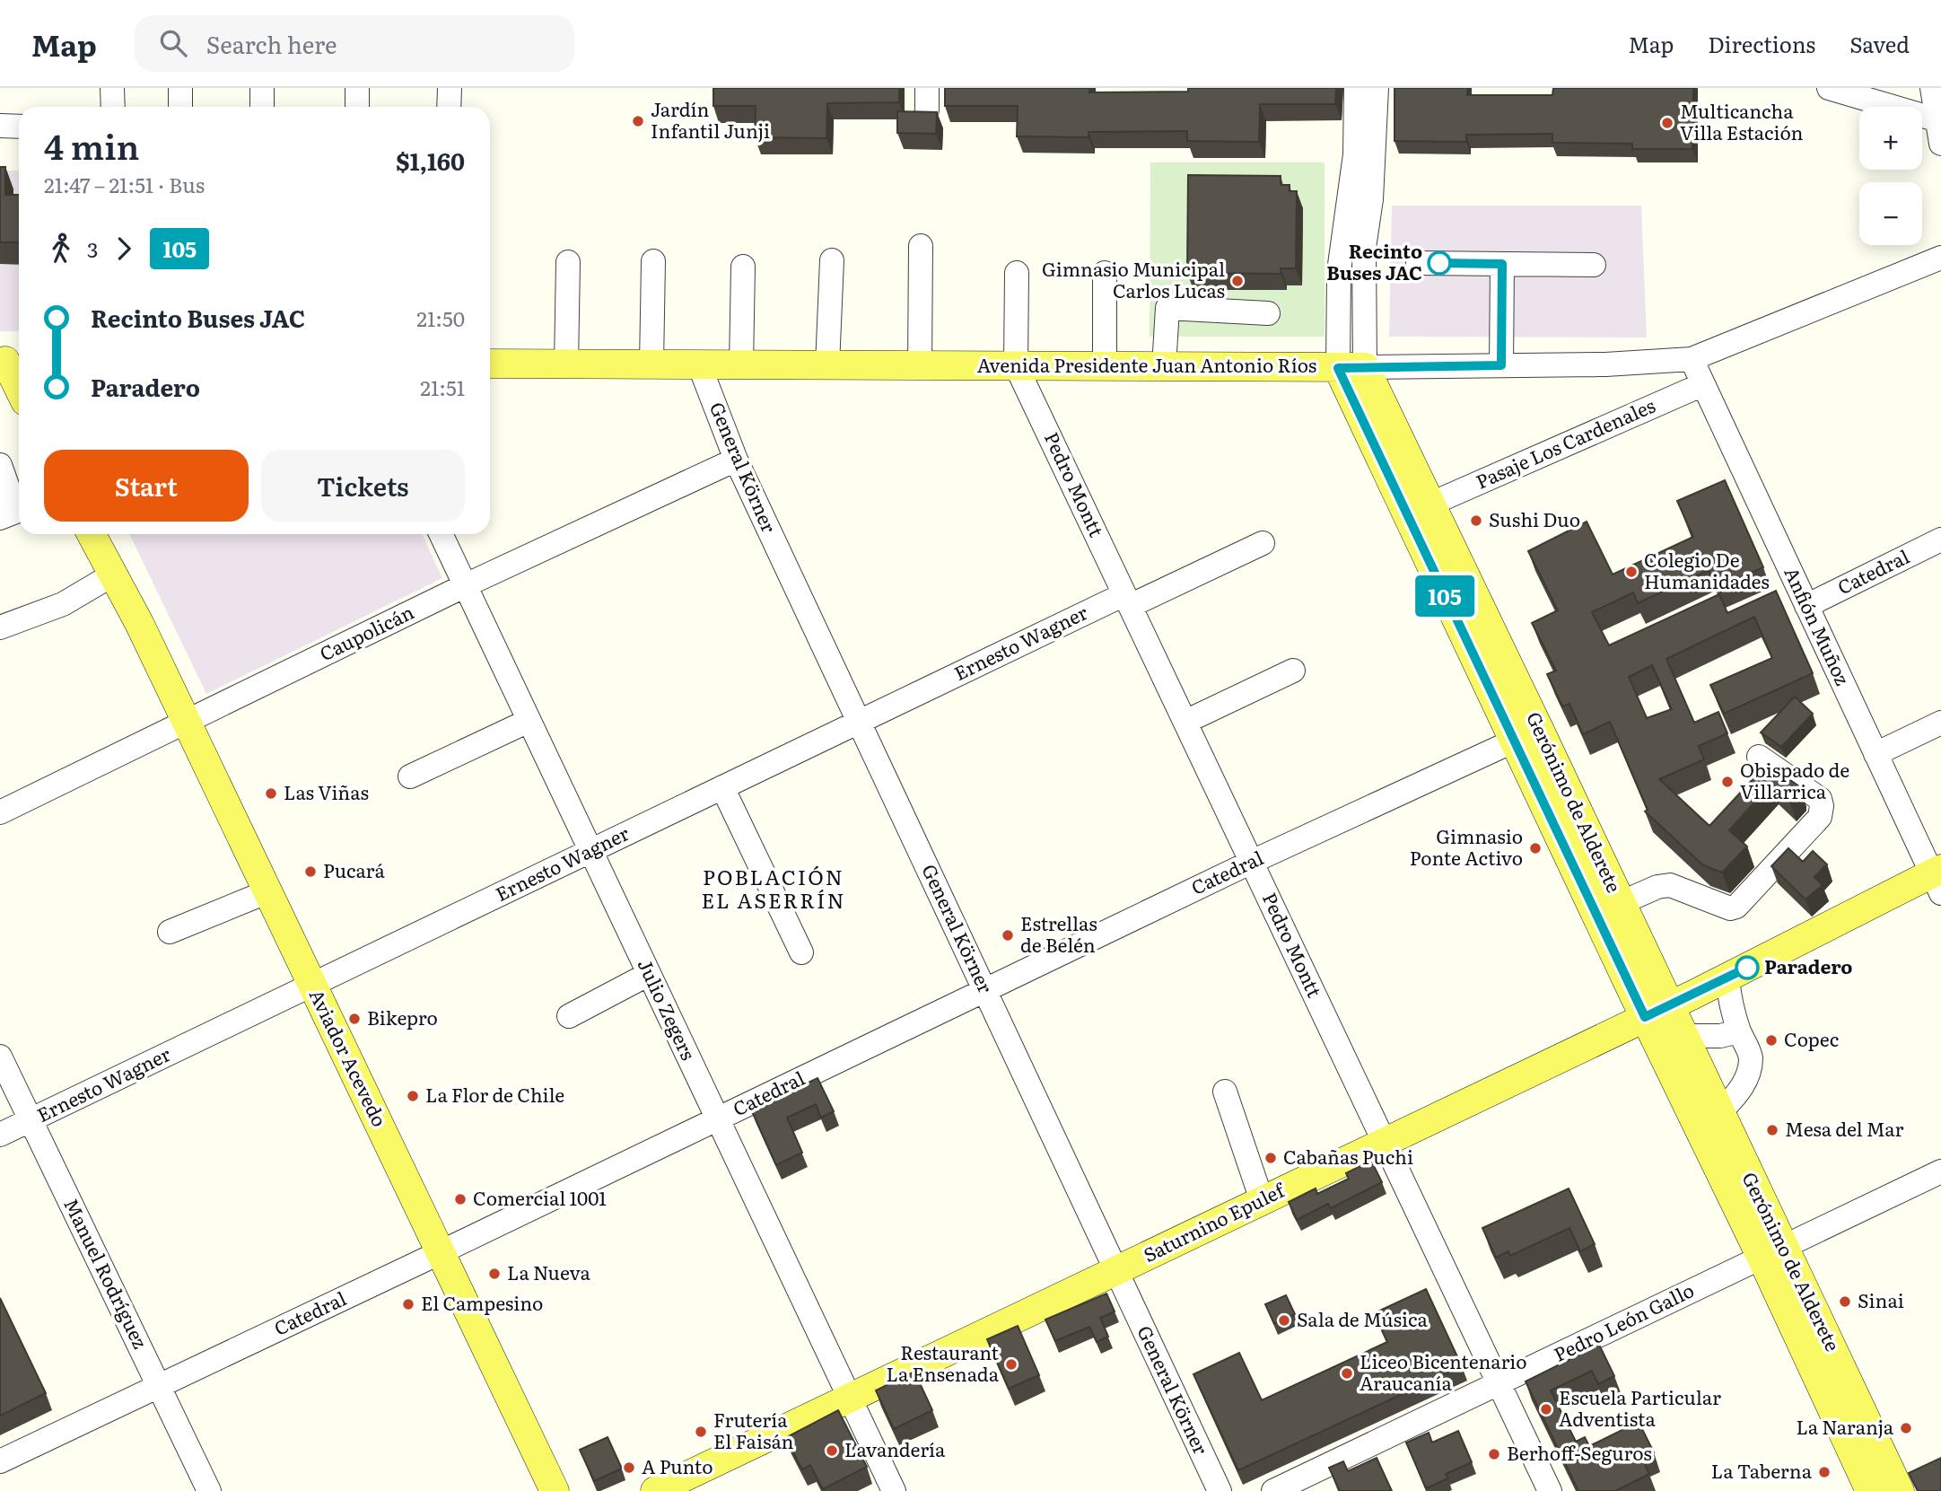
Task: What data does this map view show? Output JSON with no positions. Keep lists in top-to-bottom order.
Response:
{
  "streets": {
    "main road": [
      "Avenida Presidente Juan Antonio Ríos",
      "Gerónimo de Alderete",
      "Aviador Acevedo",
      "Saturnino Epulef"
    ],
    "street": [
      "Pasaje Los Cardenales",
      "General Körner",
      "Pedro Montt",
      "Catedral",
      "Anfión Muñoz",
      "Caupolicán",
      "Ernesto Wagner",
      "Julio Zegers",
      "Manuel Rodríguez",
      "Pedro León Gallo"
    ]
  },
  "crossings": [
    ["Avenida Presidente Juan Antonio Ríos", "General Körner"],
    ["Avenida Presidente Juan Antonio Ríos", "Pedro Montt"],
    ["Avenida Presidente Juan Antonio Ríos", "Anfión Muñoz"],
    ["Avenida Presidente Juan Antonio Ríos", "Gerónimo de Alderete"],
    ["Pasaje Los Cardenales", "Anfión Muñoz"],
    ["Pasaje Los Cardenales", "Gerónimo de Alderete"],
    ["General Körner", "Catedral"],
    ["General Körner", "Caupolicán"],
    ["General Körner", "Ernesto Wagner"],
    ["General Körner", "Saturnino Epulef"],
    ["Pedro Montt", "Catedral"],
    ["Pedro Montt", "Ernesto Wagner"],
    ["Pedro Montt", "Saturnino Epulef"],
    ["Pedro Montt", "Pedro León Gallo"],
    ["Catedral", "Anfión Muñoz"],
    ["Catedral", "Gerónimo de Alderete"],
    ["Catedral", "Julio Zegers"],
    ["Catedral", "Aviador Acevedo"],
    ["Catedral", "Manuel Rodríguez"],
    ["Anfión Muñoz", "Saturnino Epulef"],
    ["Caupolicán", "Julio Zegers"],
    ["Caupolicán", "Aviador Acevedo"],
    ["Ernesto Wagner", "Julio Zegers"],
    ["Ernesto Wagner", "Aviador Acevedo"],
    ["Ernesto Wagner", "Manuel Rodríguez"],
    ["Gerónimo de Alderete", "Saturnino Epulef"],
    ["Gerónimo de Alderete", "Pedro León Gallo"],
    ["Julio Zegers", "Saturnino Epulef"]
  ],
  "districts": ["POBLACIÓN EL ASERRÍN"],
  "places": [
    "Jardín Infantil Junji",
    "Multicancha Villa Estación",
    "Recinto Buses JAC",
    "Gimnasio Municipal Carlos Lucas",
    "Sushi Duo",
    "Colegio De Humanidades",
    "Obispado de Villarrica",
    "Las Viñas",
    "Gimnasio Ponte Activo",
    "Pucará",
    "Estrellas de Belén",
    "Paradero",
    "Bikepro",
    "Copec",
    "La Flor de Chile",
    "Mesa del Mar",
    "Cabañas Puchi",
    "Comercial 1001",
    "La Nueva",
    "Sinai",
    "El Campesino",
    "Sala de Música",
    "Restaurant La Ensenada",
    "Liceo Bicentenario Araucanía",
    "Escuela Particular Adventista",
    "La Naranja",
    "Frutería El Faisán",
    "Lavandería",
    "Berhoff-Seguros",
    "A Punto",
    "La Taberna"
  ],
  "lines": ["bus line 105"],
  "page": {
    "header": "Map",
    "search": "Search here",
    "nav": ["Map", "Directions", "Saved"],
    "on_map": "105",
    "map_buttons": ["+", "−"],
    "heading": ["4 min", "21:47 – 21:51 · Bus", "$1,160"],
    "legs": ["3", "105"],
    "list": [
      {
        "name": "Recinto Buses JAC",
        "value": "21:50"
      },
      {
        "name": "Paradero",
        "value": "21:51"
      }
    ],
    "buttons": ["Start", "Tickets"]
  }
}
